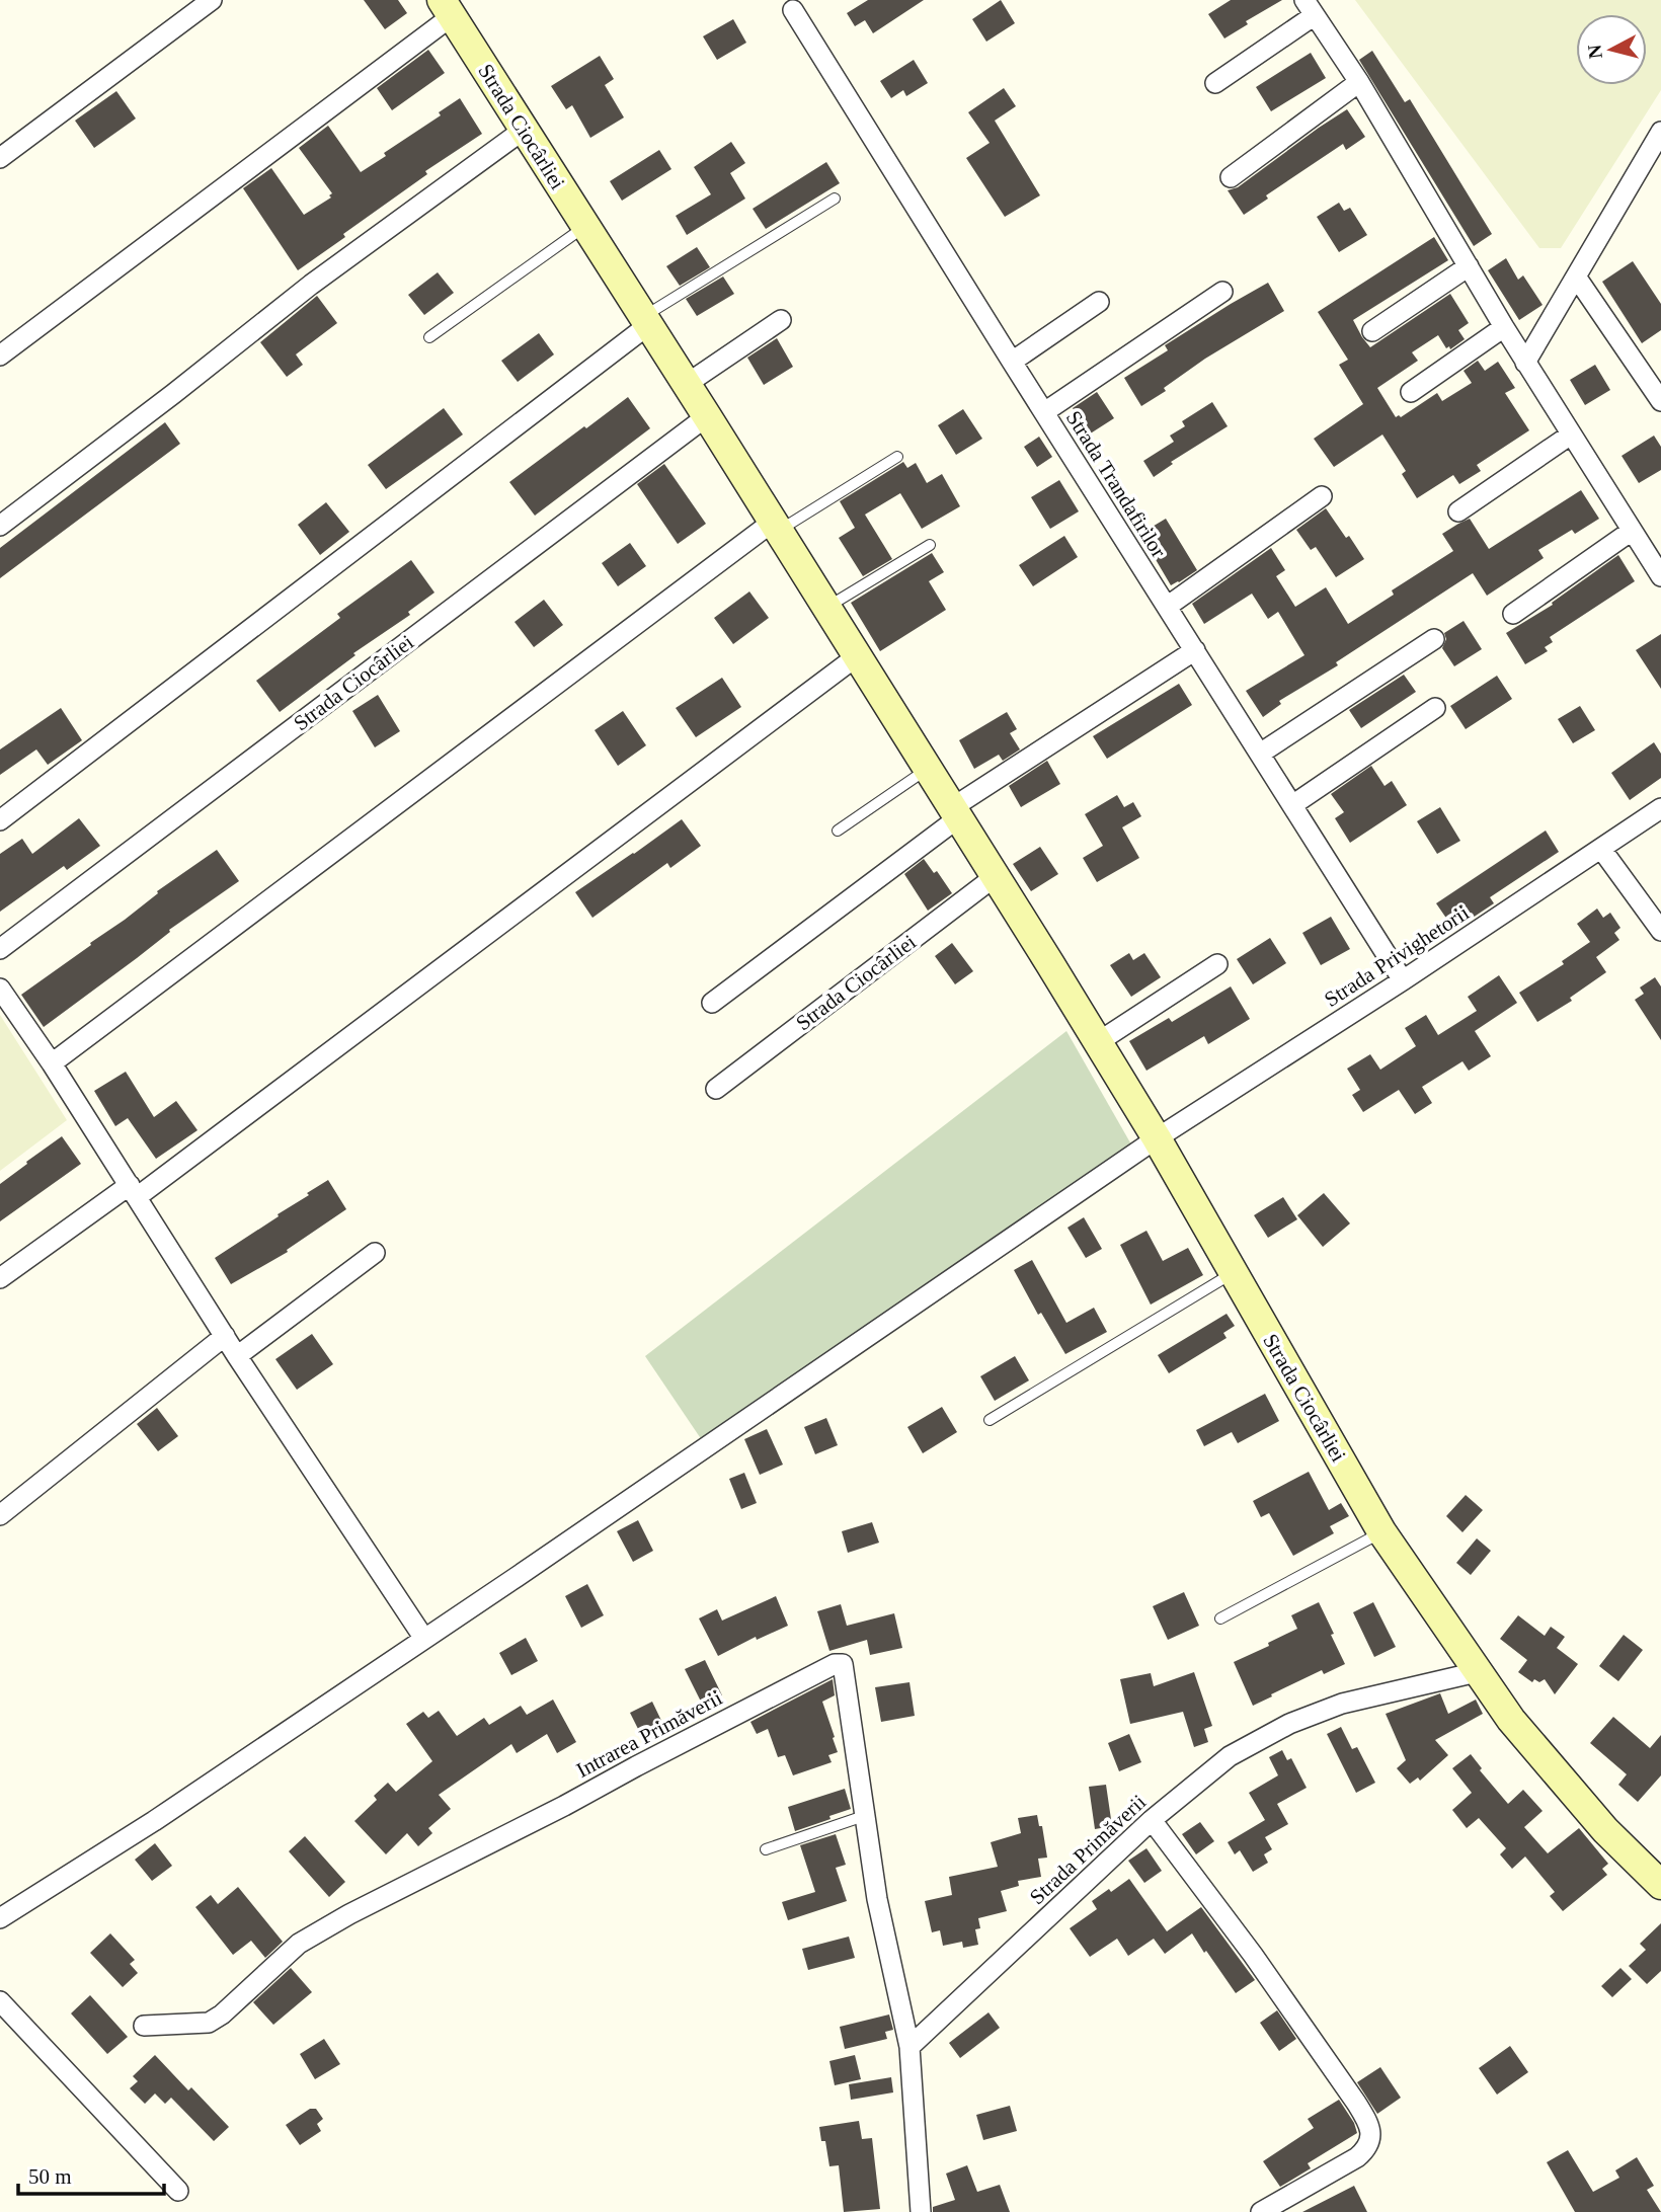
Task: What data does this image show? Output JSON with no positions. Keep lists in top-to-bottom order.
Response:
{
  "streets": {
    "street": [
      "Strada Ciocârliei",
      "Strada Trandafirilor",
      "Strada Privighetorii",
      "Intrarea Primăverii",
      "Strada Primăverii"
    ]
  },
  "crossings": [
    ["Strada Ciocârliei", "Strada Privighetorii"],
    ["Strada Ciocârliei", "Strada Primăverii"],
    ["Strada Trandafirilor", "Strada Privighetorii"],
    ["Intrarea Primăverii", "Strada Primăverii"]
  ],
  "scale_bar": "50 m",
  "north": "left"
}
